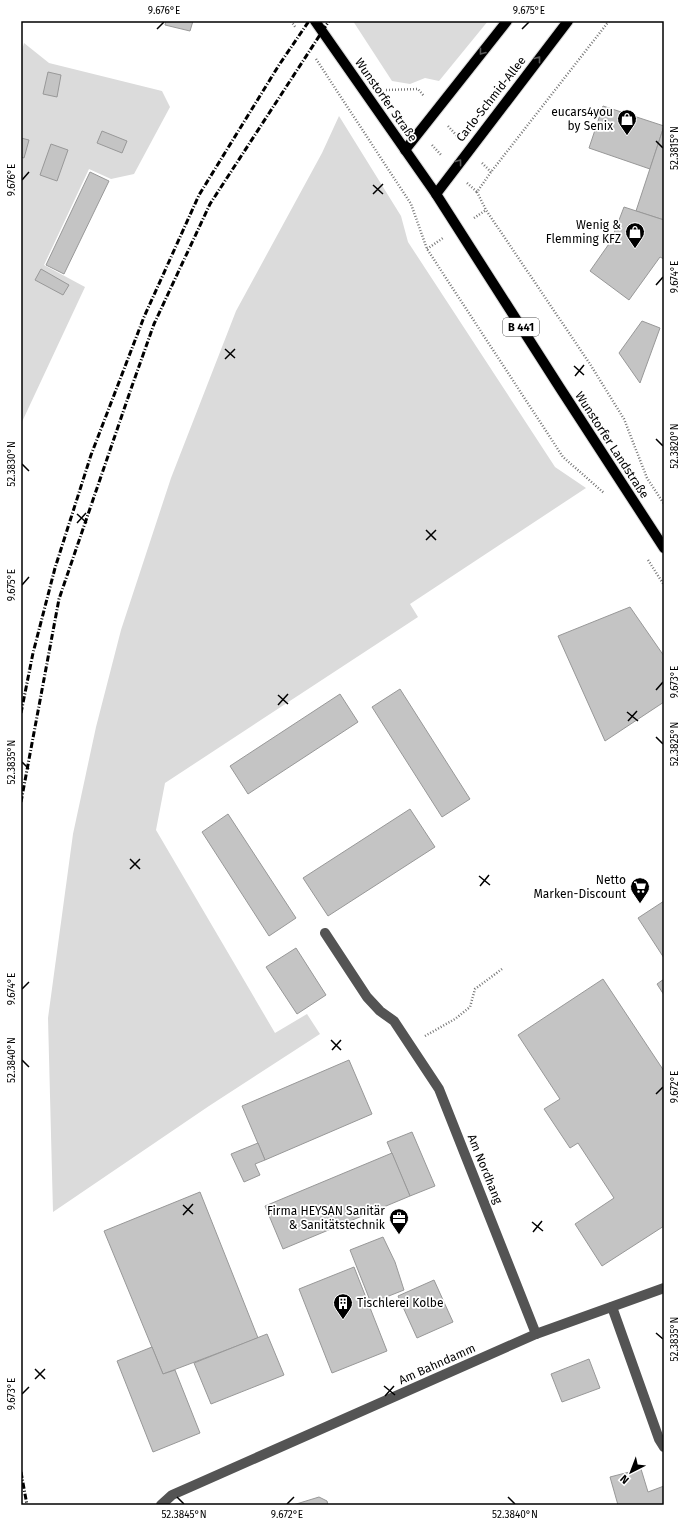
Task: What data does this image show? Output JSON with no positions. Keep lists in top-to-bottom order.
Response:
{
  "streets": {
    "main road": [
      "Carlo-Schmid-Allee",
      "Wunstorfer Straße",
      "B 441",
      "Wunstorfer Landstraße"
    ],
    "street": ["Am Nordhang", "Am Bahndamm"]
  },
  "crossings": [
    ["Carlo-Schmid-Allee", "Wunstorfer Straße"],
    ["Carlo-Schmid-Allee", "Wunstorfer Landstraße"],
    ["Wunstorfer Straße", "Wunstorfer Landstraße"],
    ["Am Nordhang", "Am Bahndamm"]
  ],
  "places": {
    "shop": ["eucars4you by Senix", "Wenig & Flemming KFZ"],
    "supermarket": ["Netto Marken-Discount"],
    "office": ["Firma HEYSAN Sanitär & Sanitätstechnik"],
    "building": ["Tischlerei Kolbe"]
  },
  "north": "bottom left",
  "coordinates": [
    "9.676°E",
    "9.675°E",
    "52.3815°N",
    "9.674°E",
    "52.3820°N",
    "52.3830°N",
    "9.673°E",
    "52.3825°N",
    "52.3835°N",
    "52.3840°N",
    "9.672°E",
    "52.3845°N"
  ]
}
